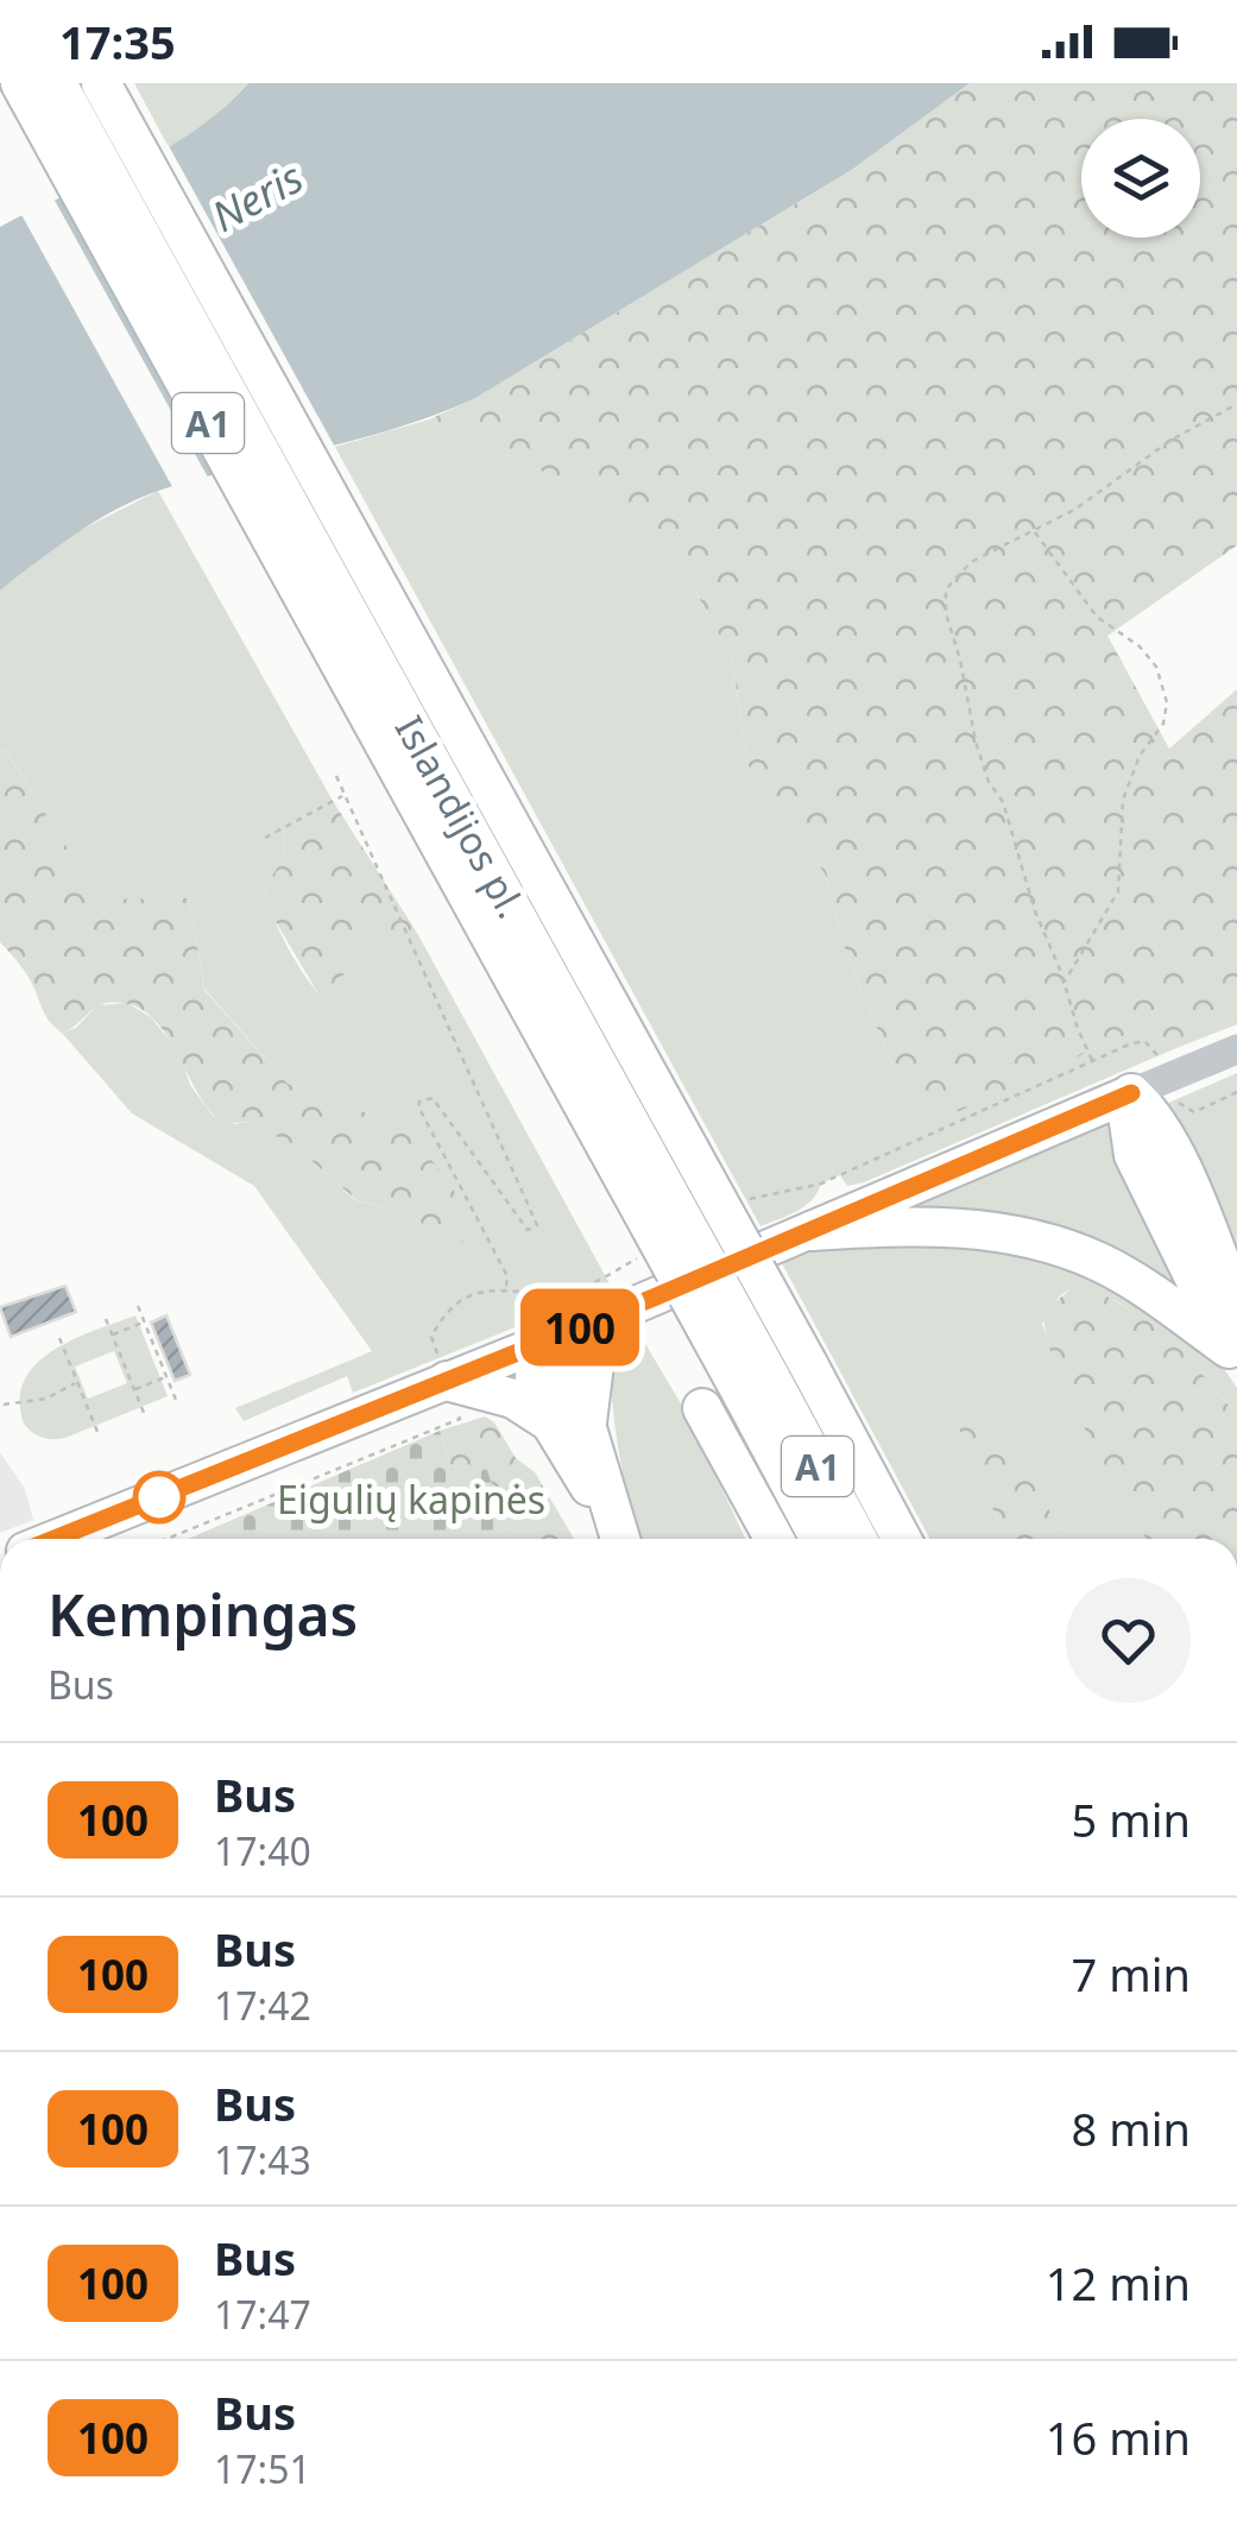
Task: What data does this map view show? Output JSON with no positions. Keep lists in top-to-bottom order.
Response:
{
  "streets": {
    "highway": ["A1", "Islandijos pl."]
  },
  "water": ["Neris"],
  "parks": ["Eigulių kapinės"],
  "lines": ["bus line 100"],
  "page": {
    "status": "17:35",
    "on_map": "100",
    "heading": ["Kempingas", "Bus"],
    "list": [
      {
        "mark": "100",
        "name": "Bus",
        "note": "17:40",
        "value": "5 min"
      },
      {
        "mark": "100",
        "name": "Bus",
        "note": "17:42",
        "value": "7 min"
      },
      {
        "mark": "100",
        "name": "Bus",
        "note": "17:43",
        "value": "8 min"
      },
      {
        "mark": "100",
        "name": "Bus",
        "note": "17:47",
        "value": "12 min"
      },
      {
        "mark": "100",
        "name": "Bus",
        "note": "17:51",
        "value": "16 min"
      }
    ]
  }
}
